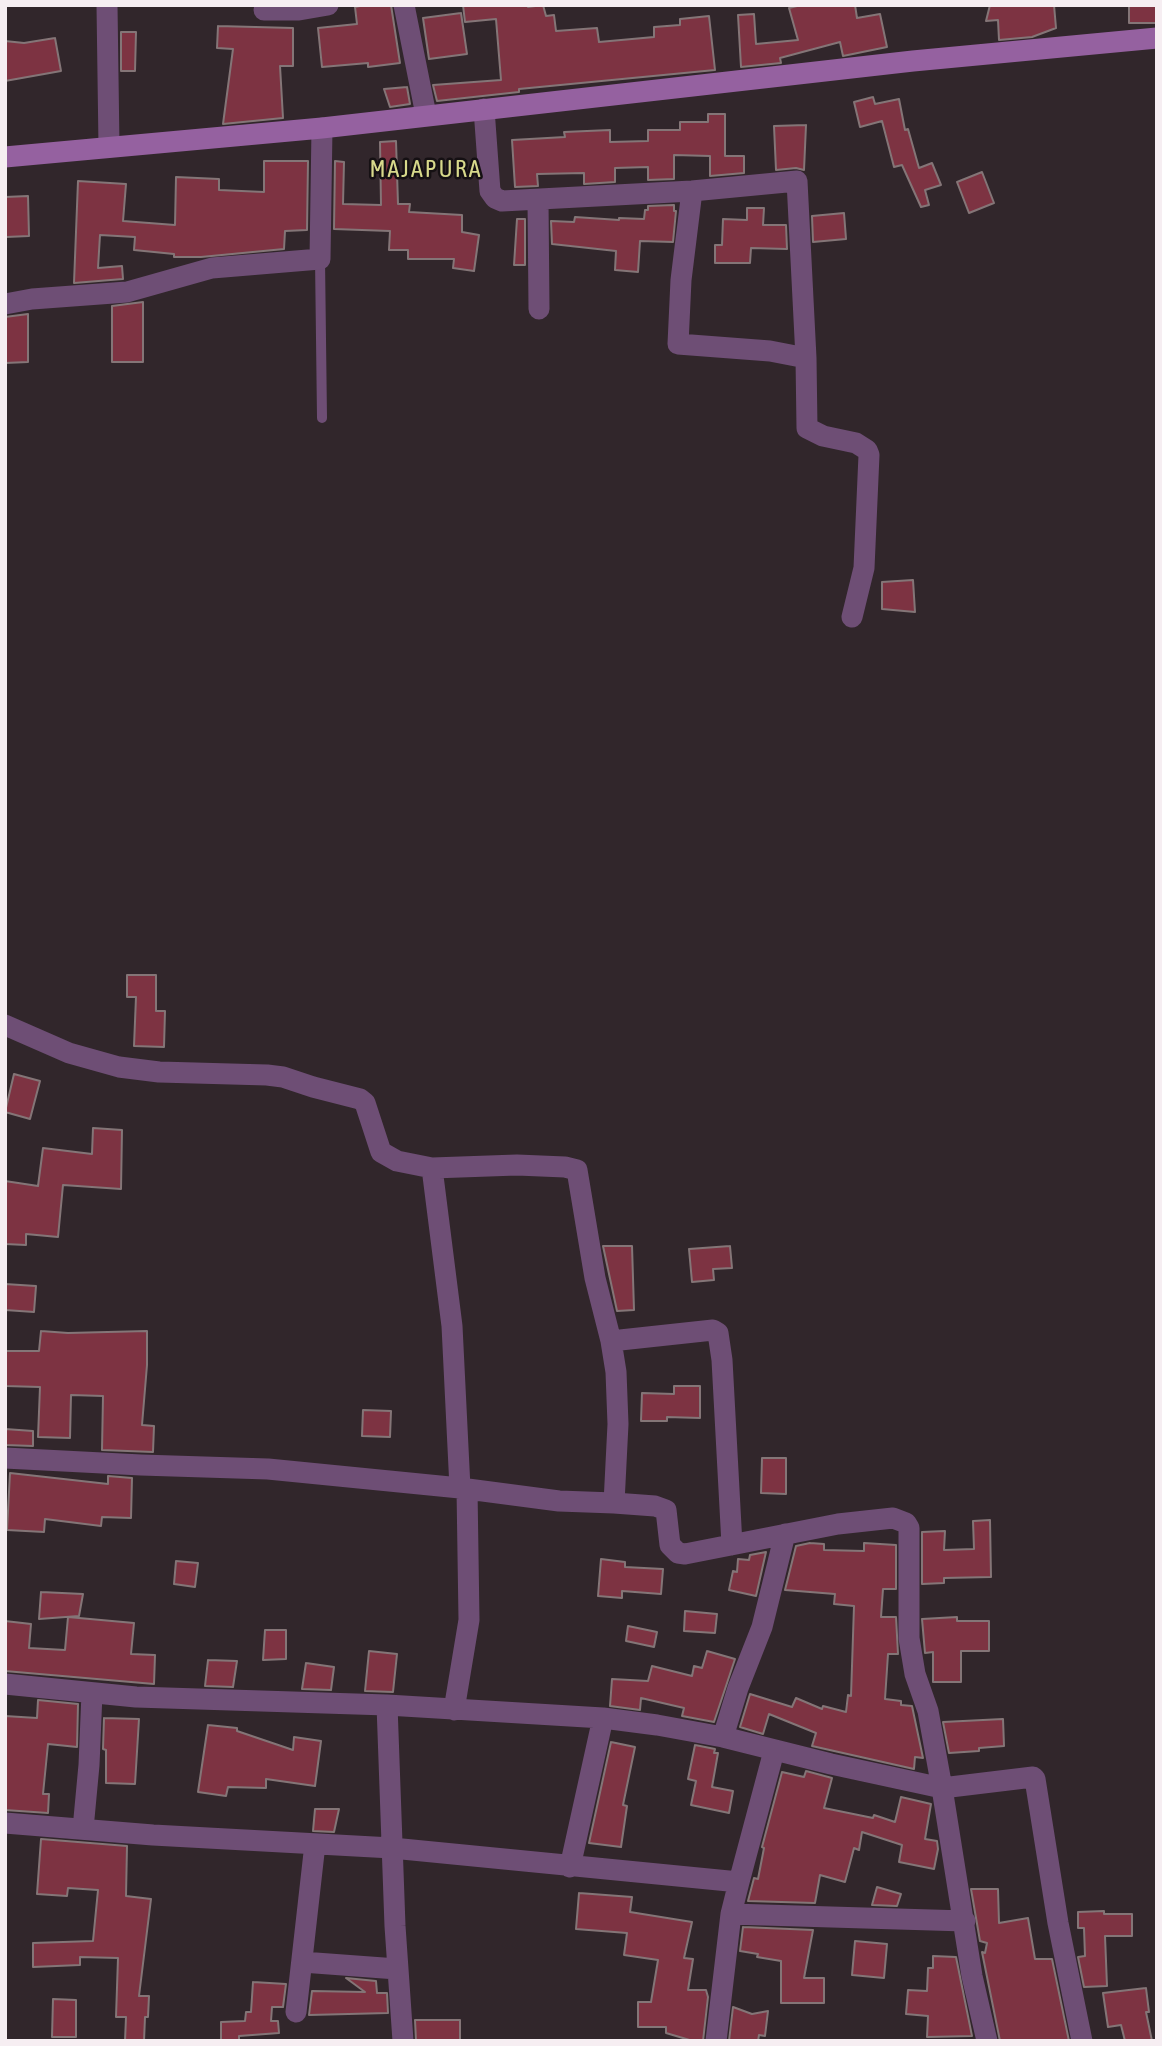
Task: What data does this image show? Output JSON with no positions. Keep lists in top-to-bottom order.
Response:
{
  "districts": ["MAJAPURA"]
}
